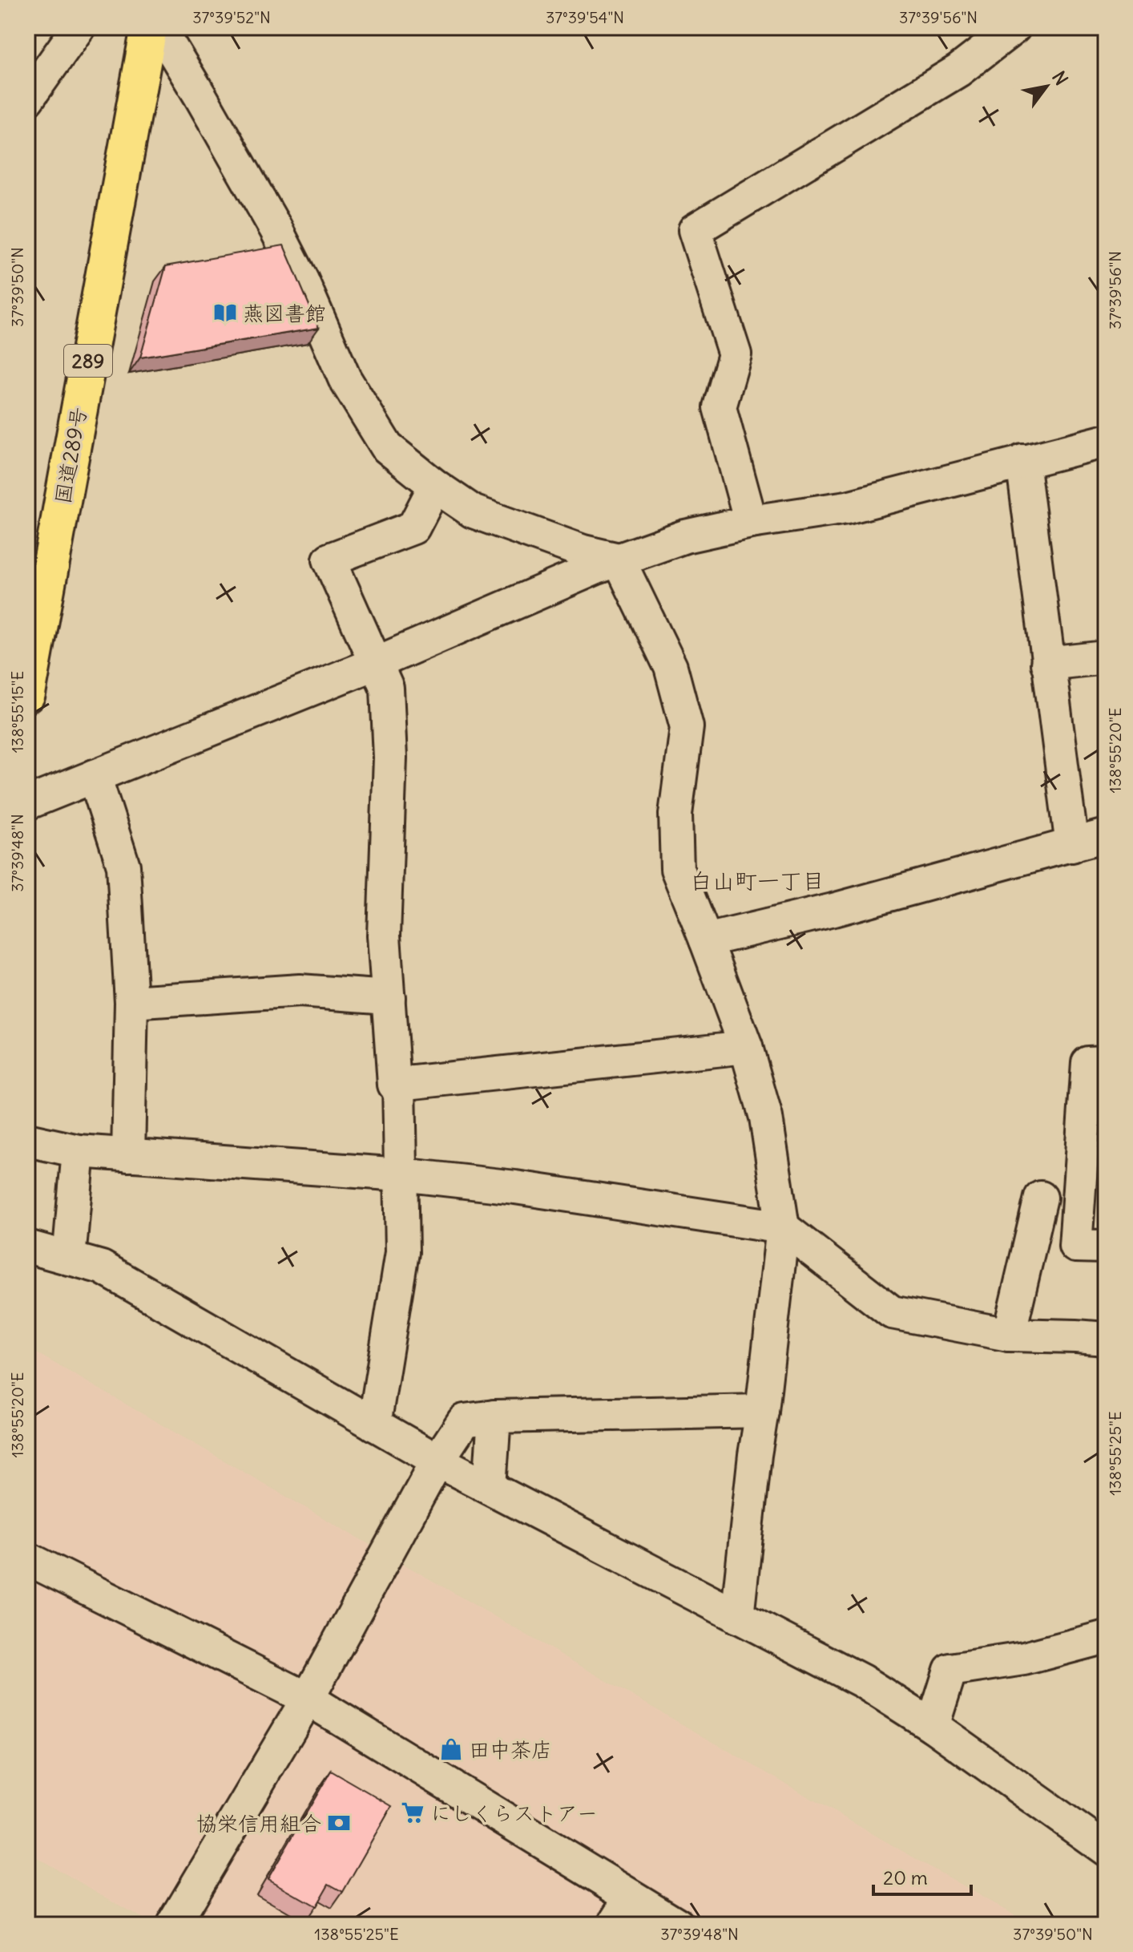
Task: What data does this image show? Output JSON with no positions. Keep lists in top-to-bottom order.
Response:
{
  "streets": {
    "highway": ["289", "国道289号"]
  },
  "districts": ["白山町一丁目"],
  "places": {
    "library": ["燕図書館"],
    "shop": ["田中茶店"],
    "supermarket": ["にしくらストアー"],
    "bank": ["協栄信用組合"]
  },
  "scale_bar": "20 m",
  "north": "top right",
  "coordinates": [
    "37°39'52\"N",
    "37°39'54\"N",
    "37°39'56\"N",
    "37°39'50\"N",
    "138°55'15\"E",
    "138°55'20\"E",
    "37°39'48\"N",
    "138°55'25\"E"
  ]
}
